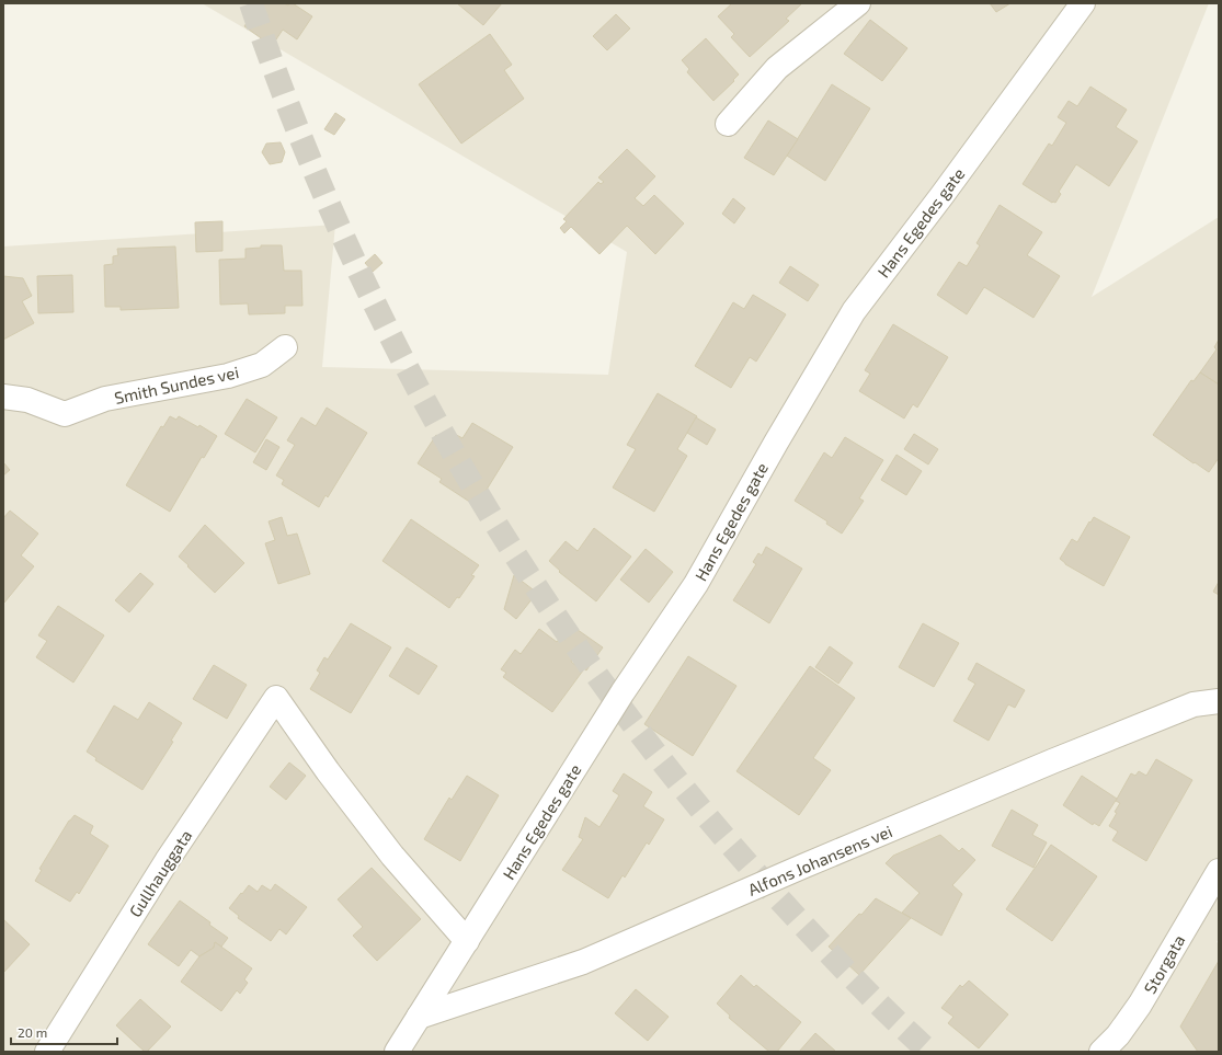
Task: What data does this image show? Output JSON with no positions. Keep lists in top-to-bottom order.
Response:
{
  "streets": {
    "street": [
      "Hans Egedes gate",
      "Smith Sundes vei",
      "Alfons Johansens vei",
      "Gullhauggata",
      "Storgata"
    ]
  },
  "crossings": [
    ["Hans Egedes gate", "Alfons Johansens vei"],
    ["Hans Egedes gate", "Gullhauggata"]
  ],
  "scale_bar": "20 m"
}
